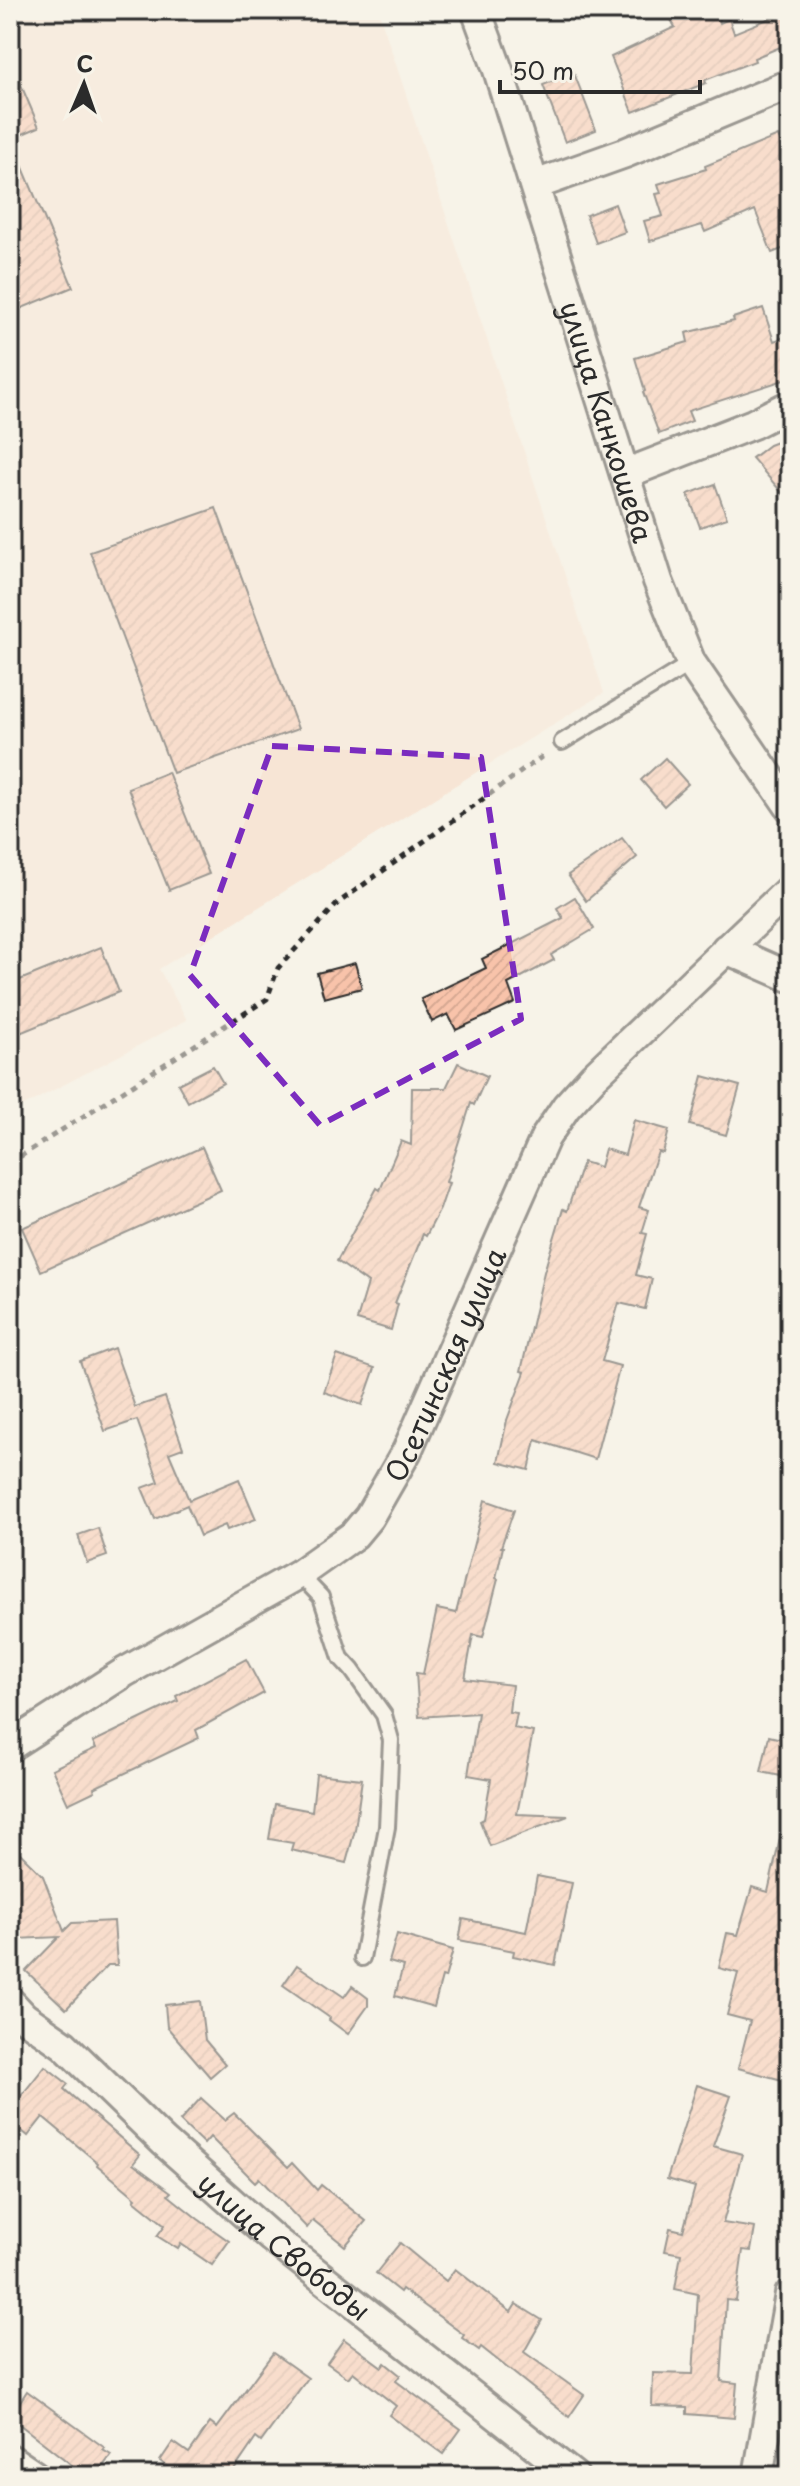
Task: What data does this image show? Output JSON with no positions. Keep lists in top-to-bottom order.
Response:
{
  "streets": {
    "street": ["улица Канкошева", "Осетинская улица", "улица Свободы"]
  },
  "scale_bar": "50 m",
  "north": "top"
}
